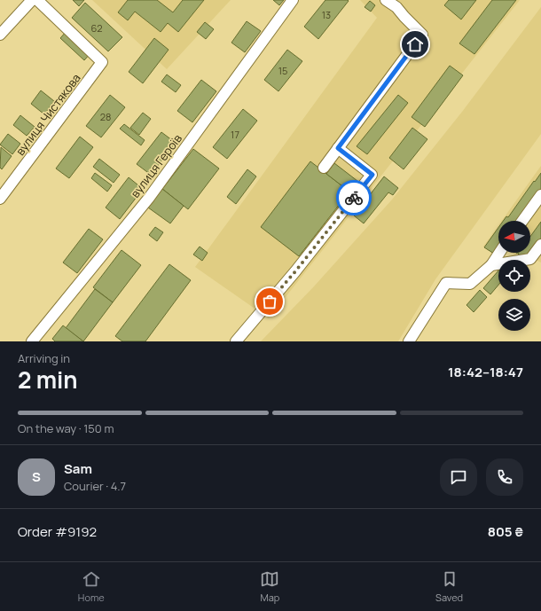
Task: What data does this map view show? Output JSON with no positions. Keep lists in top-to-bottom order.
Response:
{
  "streets": {
    "street": ["вулиця Чистякова", "вулиця Героїв"]
  },
  "house_numbers": [
    "13",
    "62",
    "15",
    "28",
    "17"
  ],
  "north": "left",
  "page": {
    "heading": ["2 min", "Arriving in", "18:42–18:47"],
    "panel": [
      "Sam",
      "Courier · 4.7",
      "Order #9192",
      "805 ₴"
    ],
    "bar": "On the way · 150 m",
    "round": "S",
    "tabs": ["Home", "Map", "Saved"]
  }
}
